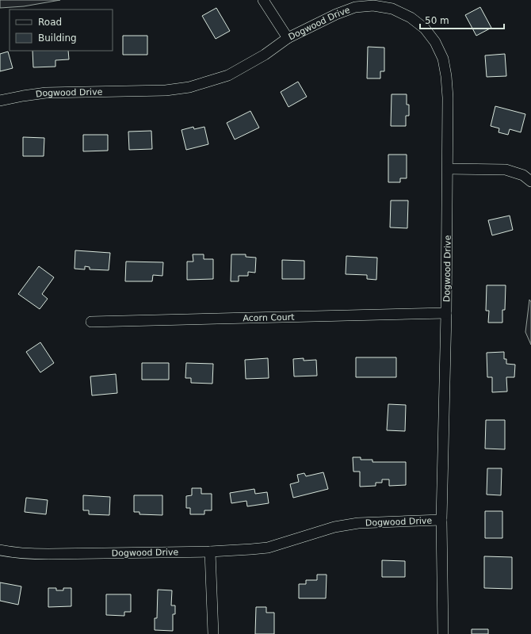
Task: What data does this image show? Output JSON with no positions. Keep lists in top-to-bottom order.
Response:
{
  "streets": {
    "street": ["Dogwood Drive", "Acorn Court"]
  },
  "crossings": [
    ["Dogwood Drive", "Acorn Court"]
  ],
  "legend": ["Road", "Building"],
  "scale_bar": "50 m"
}
